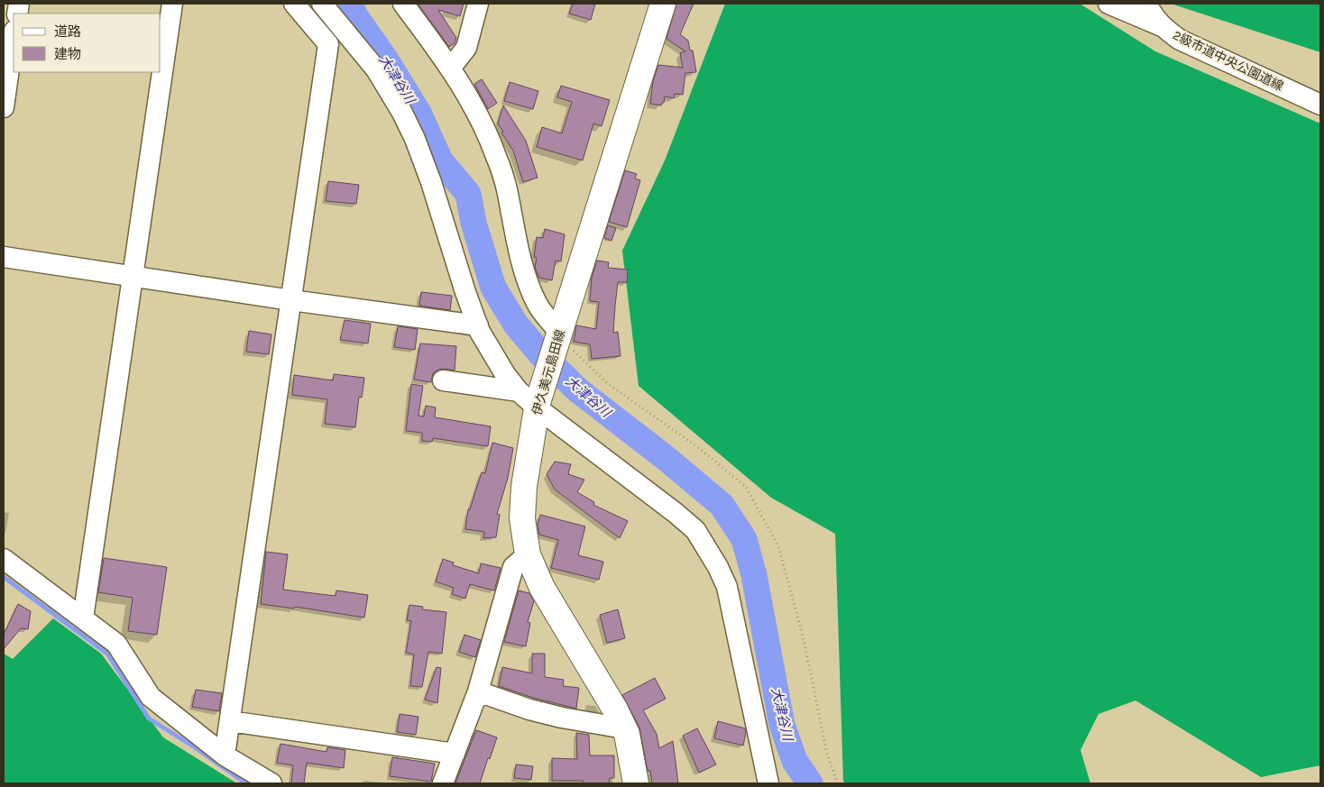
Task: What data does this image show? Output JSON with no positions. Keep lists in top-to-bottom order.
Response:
{
  "streets": {
    "main road": ["伊久美元島田線"],
    "street": ["2級市道中央公園道線"]
  },
  "water": ["大津谷川"],
  "legend": ["道路", "建物"]
}
